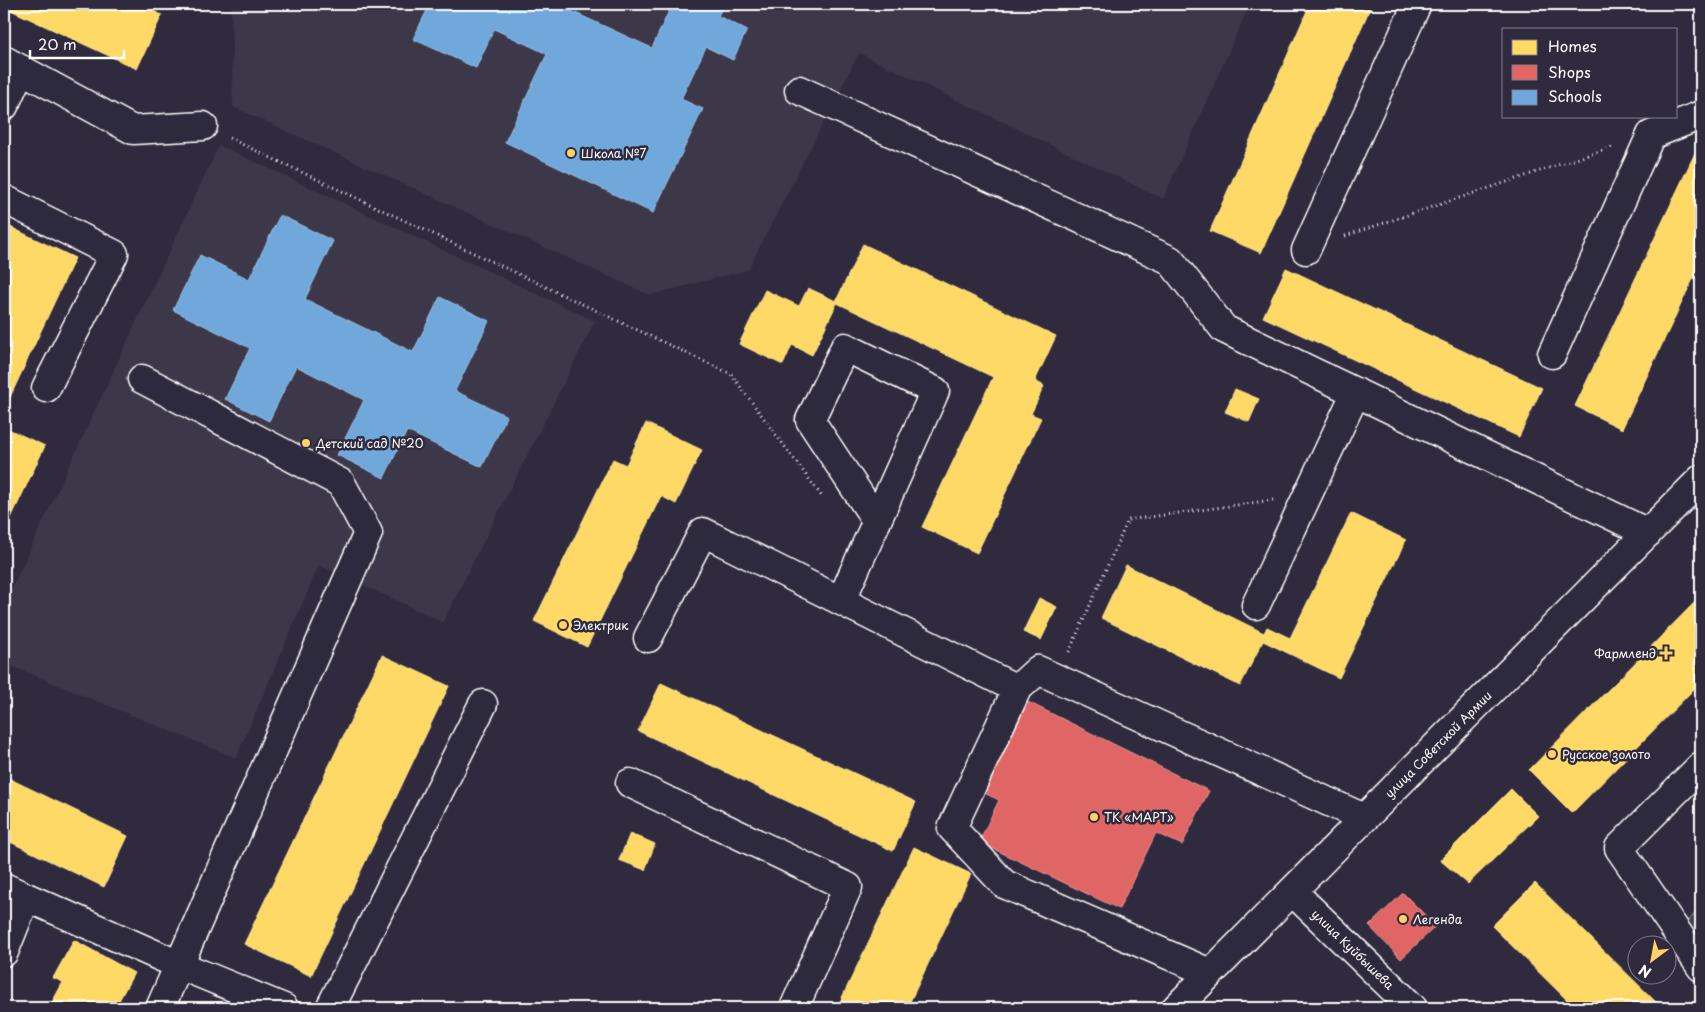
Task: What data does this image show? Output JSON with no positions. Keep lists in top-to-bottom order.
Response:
{
  "streets": {
    "street": ["улица Советской Армии", "улица Куйбышева"]
  },
  "crossings": [
    ["улица Советской Армии", "улица Куйбышева"]
  ],
  "places": {
    "other": [
      "Школа №7",
      "Детский сад №20",
      "Электрик",
      "Русское золото",
      "ТК «МАРТ»",
      "Легенда"
    ],
    "health": ["Фармленд"]
  },
  "legend": ["Homes", "Shops", "Schools"],
  "scale_bar": "20 m",
  "north": "bottom left"
}
